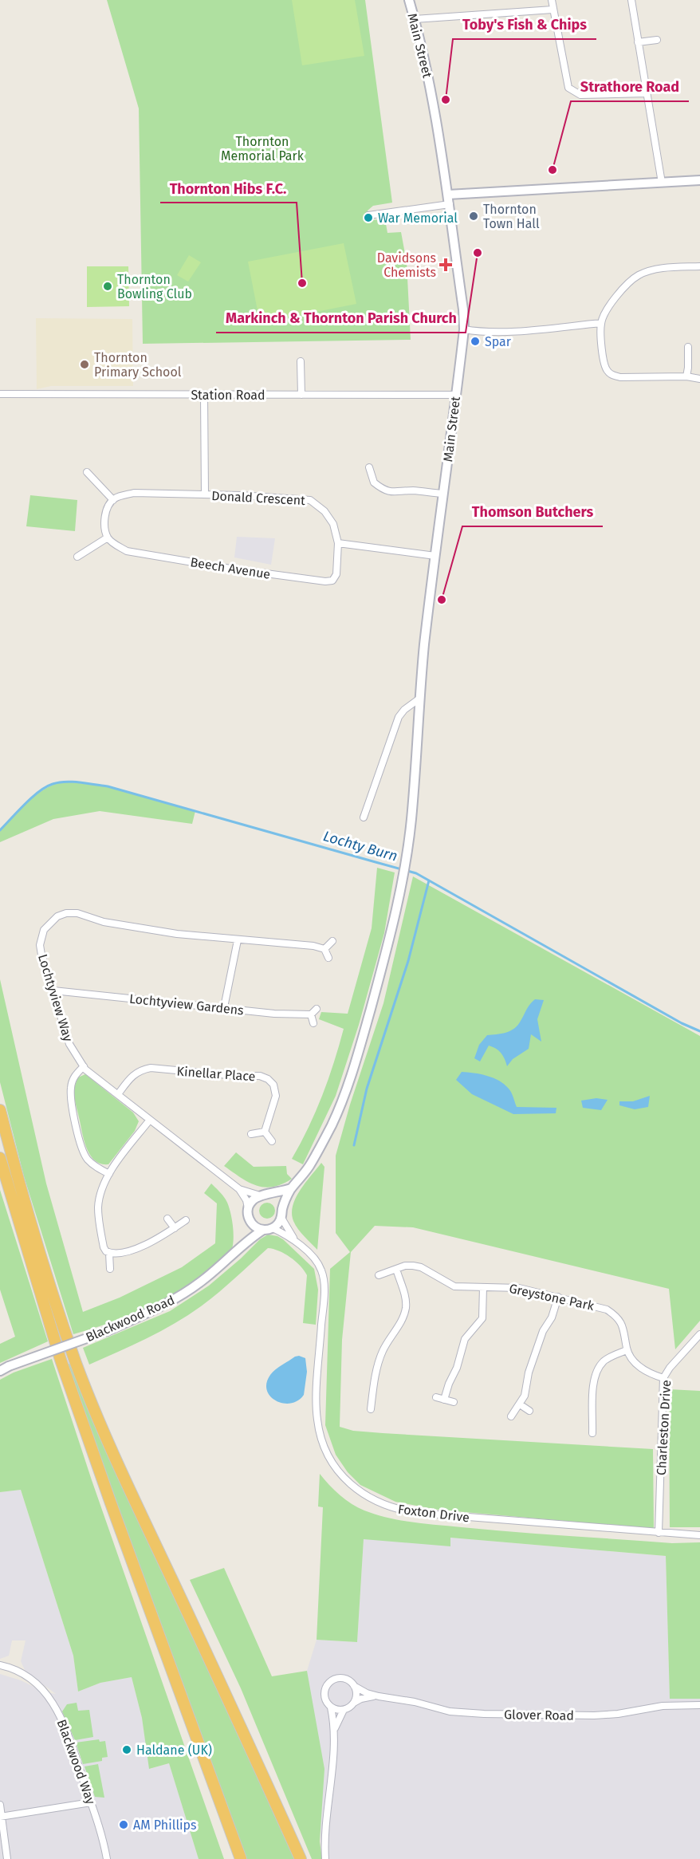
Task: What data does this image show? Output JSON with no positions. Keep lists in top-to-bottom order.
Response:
{
  "streets": {
    "main road": ["Main Street", "Blackwood Road"],
    "street": [
      "Station Road",
      "Donald Crescent",
      "Beech Avenue",
      "Lochtyview Way",
      "Lochtyview Gardens",
      "Kinellar Place",
      "Greystone Park",
      "Charleston Drive",
      "Foxton Drive",
      "Glover Road",
      "Blackwood Way"
    ]
  },
  "crossings": [
    ["Main Street", "Station Road"],
    ["Main Street", "Lochtyview Way"],
    ["Main Street", "Blackwood Road"],
    ["Main Street", "Foxton Drive"],
    ["Donald Crescent", "Beech Avenue"],
    ["Lochtyview Way", "Lochtyview Gardens"],
    ["Lochtyview Way", "Kinellar Place"],
    ["Lochtyview Way", "Blackwood Road"],
    ["Lochtyview Way", "Foxton Drive"],
    ["Greystone Park", "Charleston Drive"],
    ["Blackwood Road", "Foxton Drive"],
    ["Charleston Drive", "Foxton Drive"]
  ],
  "water": ["Lochty Burn"],
  "parks": ["Thornton Memorial Park"],
  "places": {
    "other": [
      "Toby's Fish & Chips",
      "Strathore Road",
      "Thornton Town Hall",
      "War Memorial",
      "Markinch & Thornton Parish Church",
      "Thornton Hibs F.C.",
      "Thornton Bowling Club",
      "Spar",
      "Thornton Primary School",
      "Thomson Butchers",
      "Haldane (UK)",
      "AM Phillips"
    ],
    "health": ["Davidsons Chemists"]
  }
}
